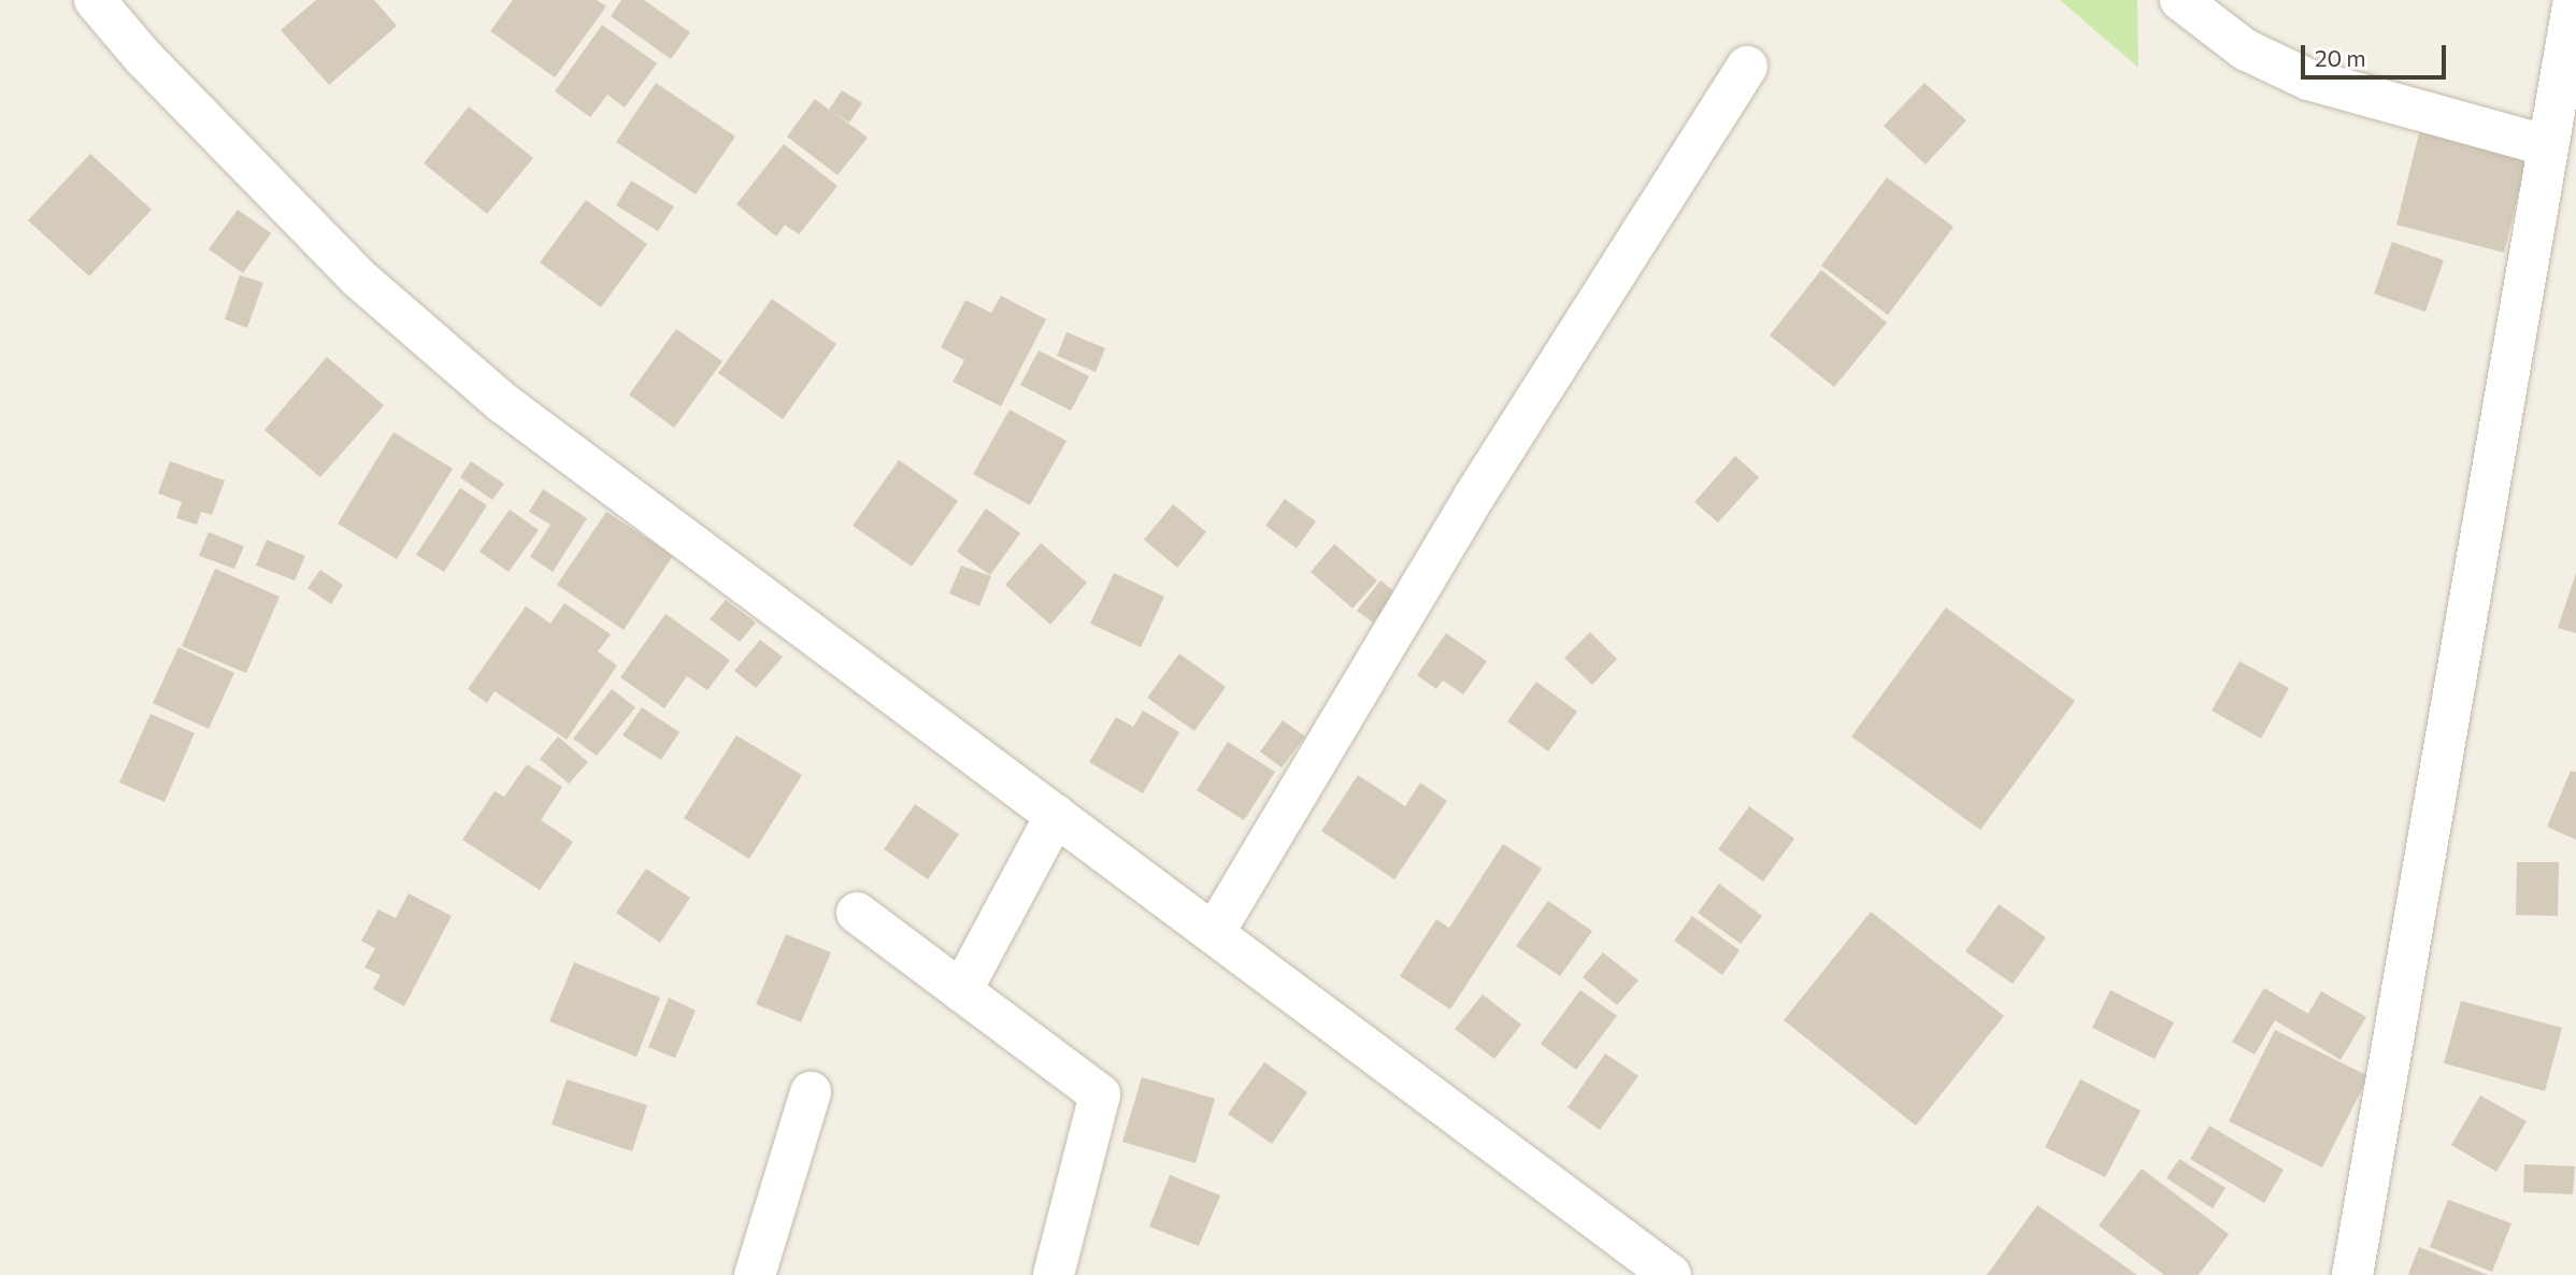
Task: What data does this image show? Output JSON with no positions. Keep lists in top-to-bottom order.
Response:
{
  "scale_bar": "20 m"
}
